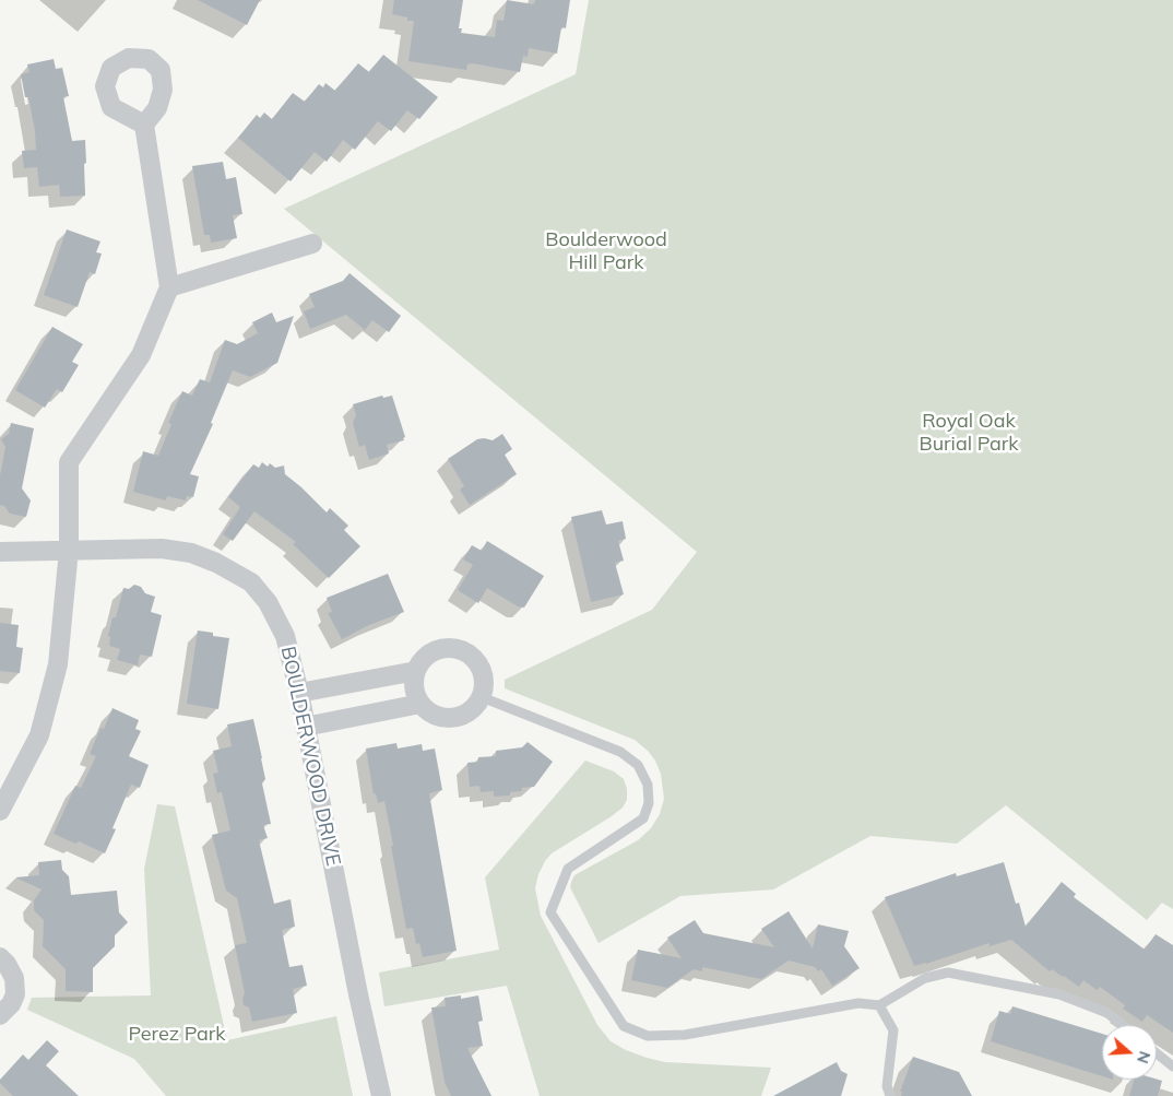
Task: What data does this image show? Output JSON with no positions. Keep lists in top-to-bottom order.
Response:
{
  "streets": {
    "street": ["BOULDERWOOD DRIVE"]
  },
  "parks": ["Boulderwood Hill Park", "Royal Oak Burial Park", "Perez Park"],
  "north": "right"
}
